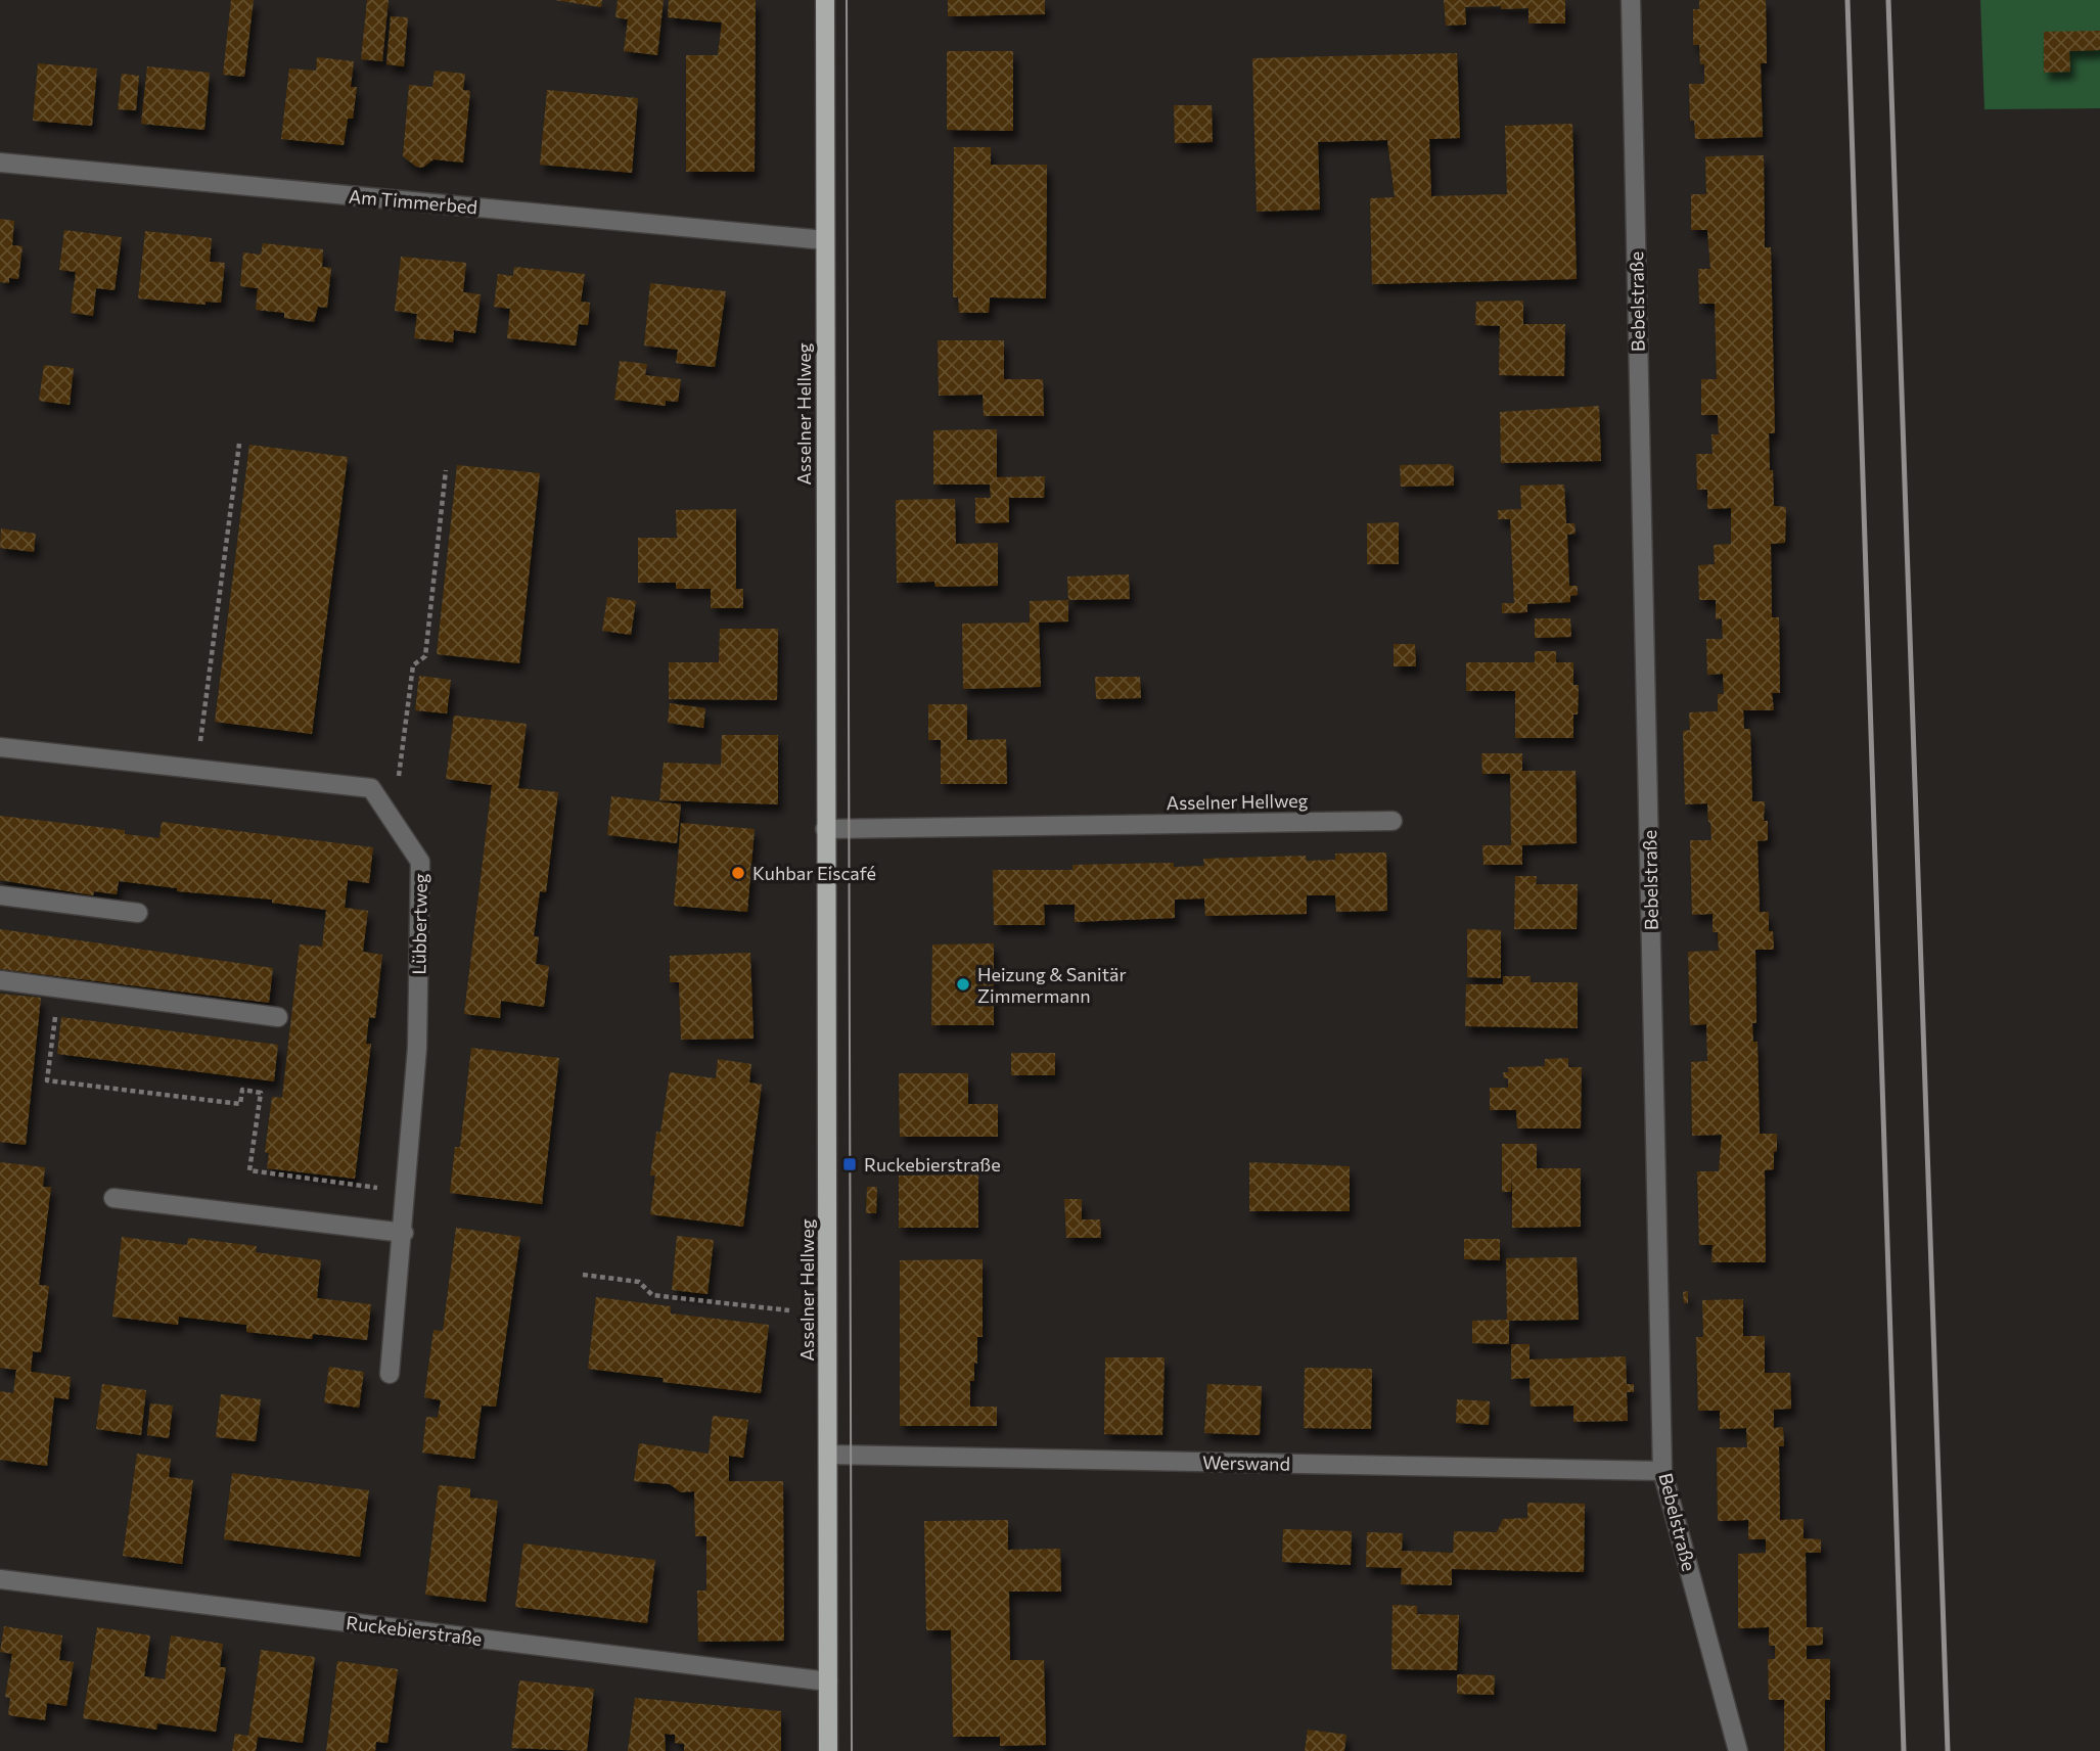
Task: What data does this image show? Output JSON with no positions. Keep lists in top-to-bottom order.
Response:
{
  "streets": {
    "main road": ["Asselner Hellweg"],
    "street": [
      "Am Timmerbed",
      "Bebelstraße",
      "Lübbertweg",
      "Werswand",
      "Ruckebierstraße"
    ]
  },
  "crossings": [
    ["Am Timmerbed", "Asselner Hellweg"],
    ["Bebelstraße", "Werswand"],
    ["Asselner Hellweg", "Werswand"],
    ["Asselner Hellweg", "Ruckebierstraße"]
  ],
  "places": {
    "other": ["Kuhbar Eiscafé", "Heizung & Sanitär Zimmermann"],
    "transit": ["Ruckebierstraße"]
  }
}
